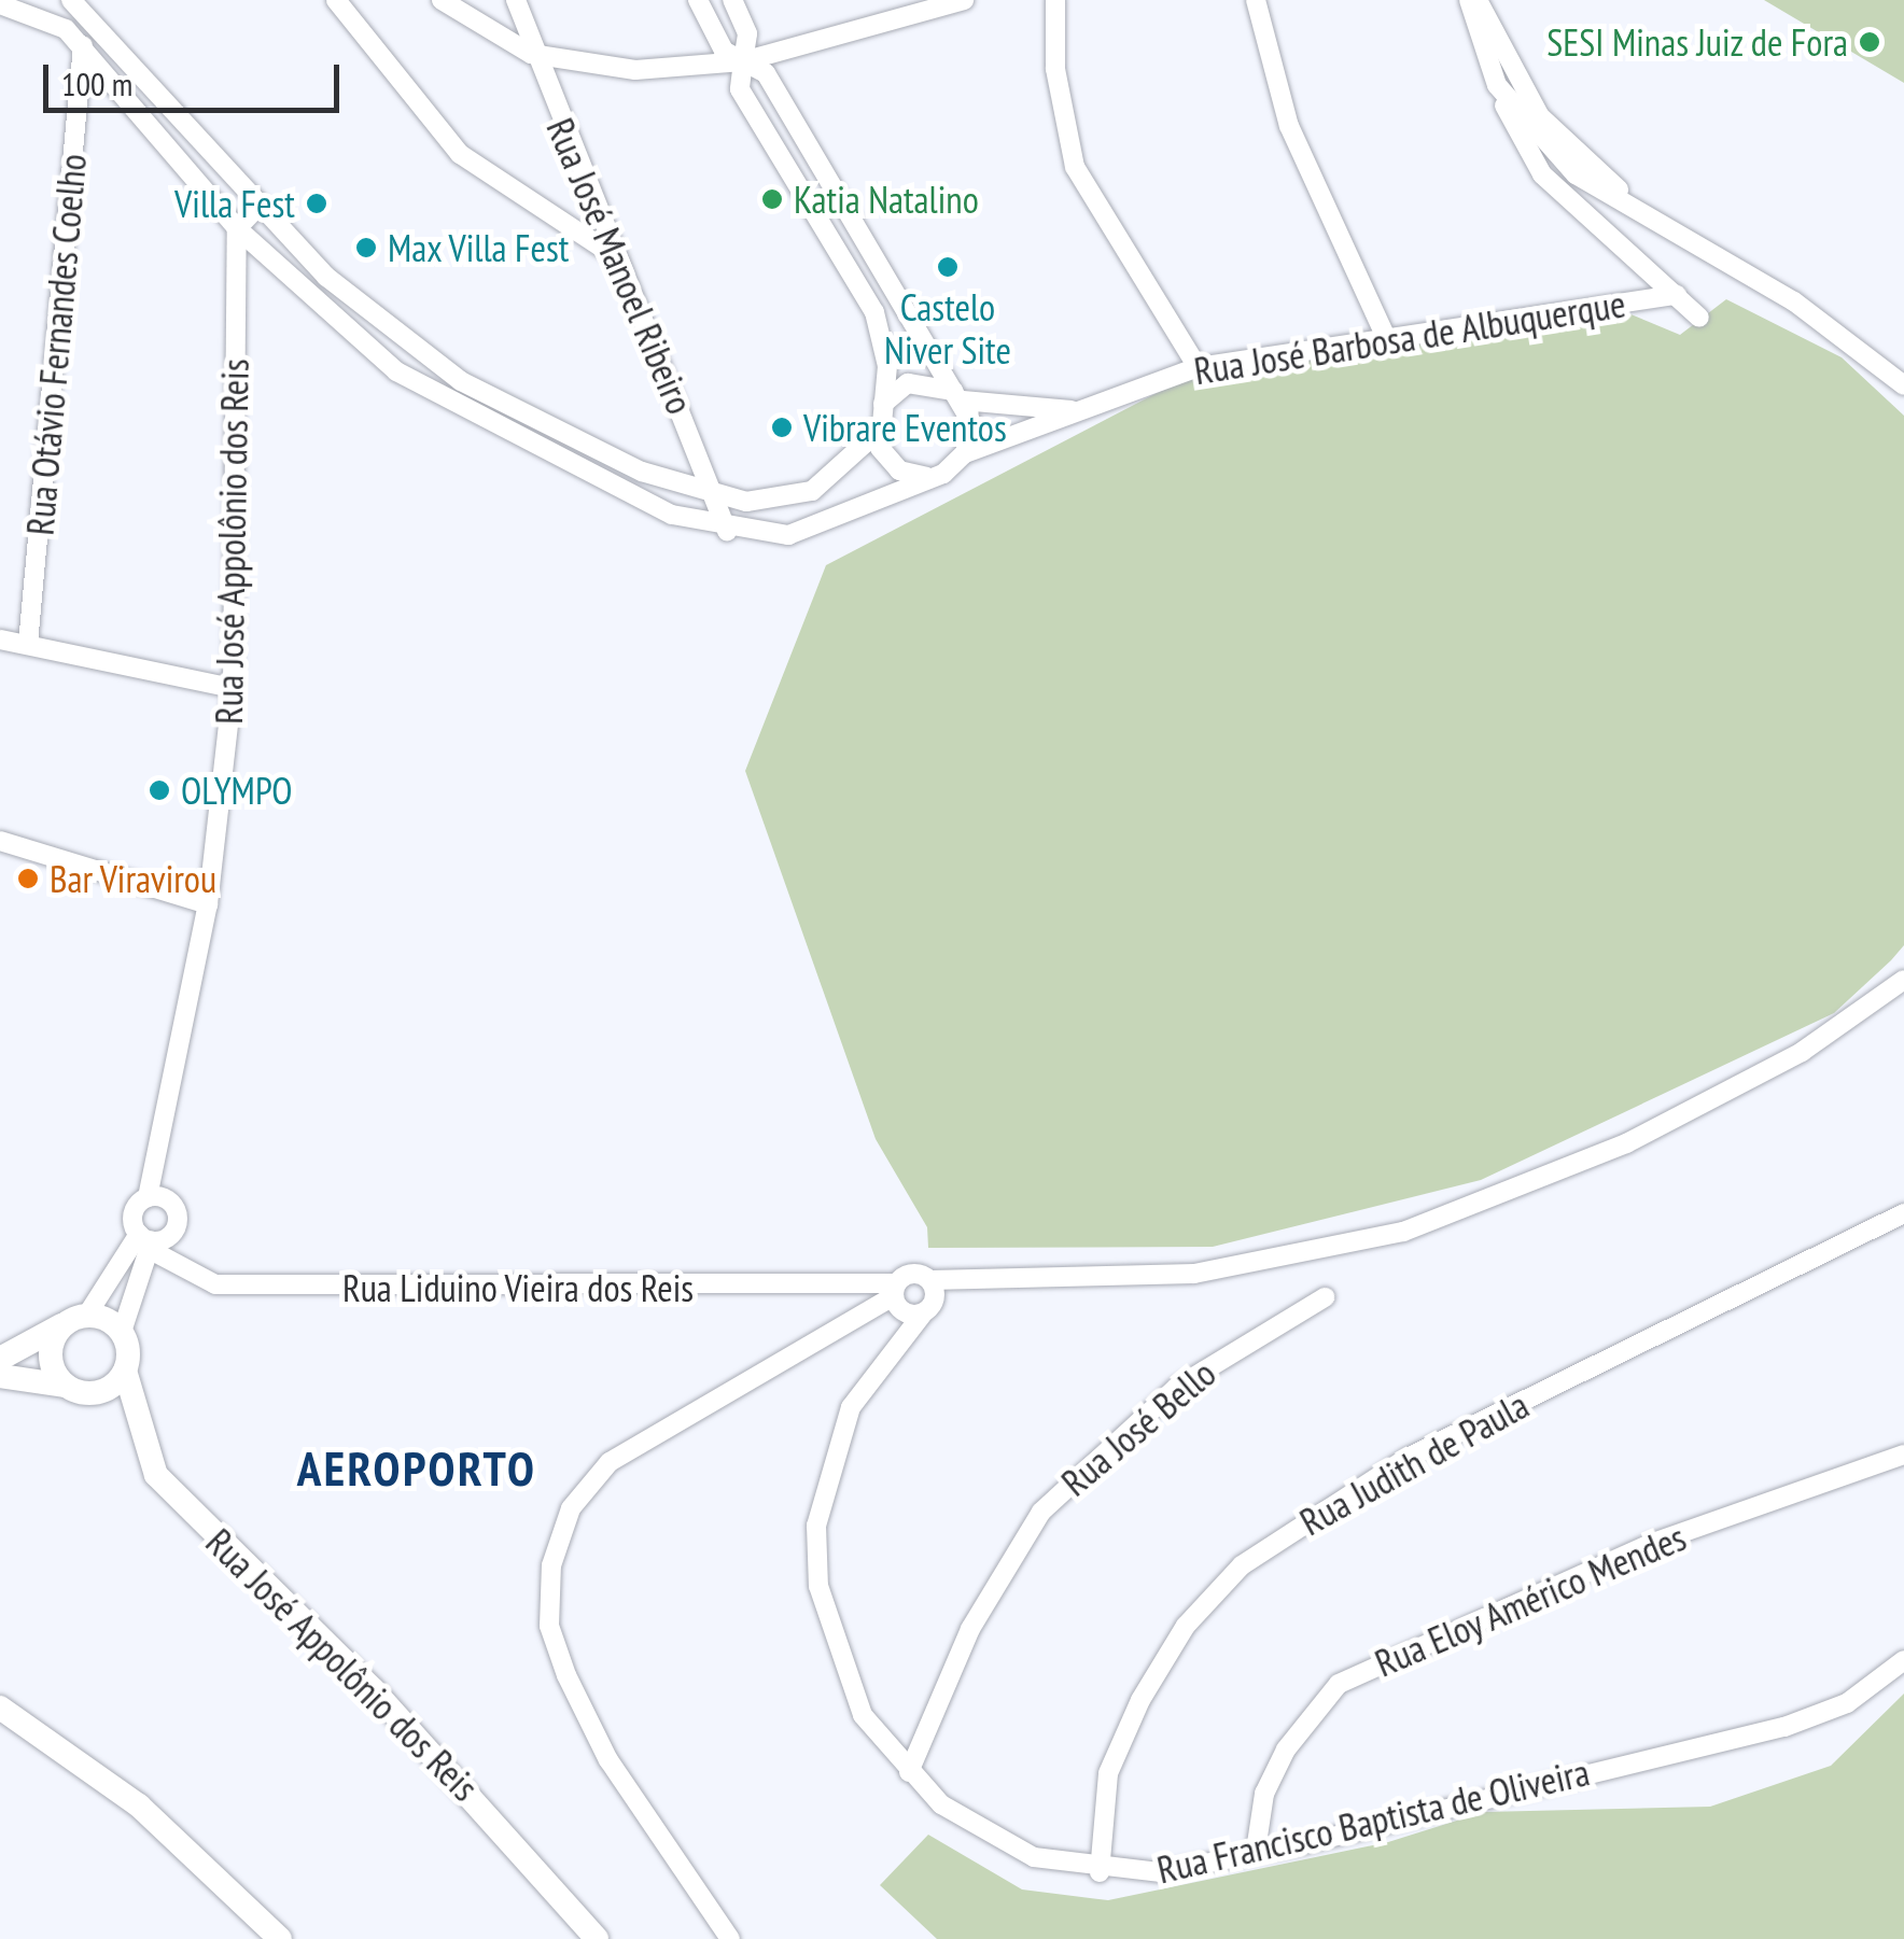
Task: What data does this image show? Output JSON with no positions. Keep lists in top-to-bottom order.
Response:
{
  "streets": {
    "main road": ["Rua José Appolônio dos Reis"],
    "street": [
      "Rua José Manoel Ribeiro",
      "Rua José Barbosa de Albuquerque",
      "Rua Otávio Fernandes Coelho",
      "Rua Liduino Vieira dos Reis",
      "Rua José Bello",
      "Rua Judith de Paula",
      "Rua Eloy Américo Mendes",
      "Rua Francisco Baptista de Oliveira"
    ]
  },
  "crossings": [
    ["Rua José Appolônio dos Reis", "Rua Liduino Vieira dos Reis"],
    ["Rua José Bello", "Rua Francisco Baptista de Oliveira"],
    ["Rua Judith de Paula", "Rua Francisco Baptista de Oliveira"],
    ["Rua Eloy Américo Mendes", "Rua Francisco Baptista de Oliveira"]
  ],
  "districts": ["AEROPORTO"],
  "places": [
    "SESI Minas Juiz de Fora",
    "Katia Natalino",
    "Villa Fest",
    "Max Villa Fest",
    "Castelo Niver Site",
    "Vibrare Eventos",
    "OLYMPO",
    "Bar Viravirou"
  ],
  "scale_bar": "100 m"
}
